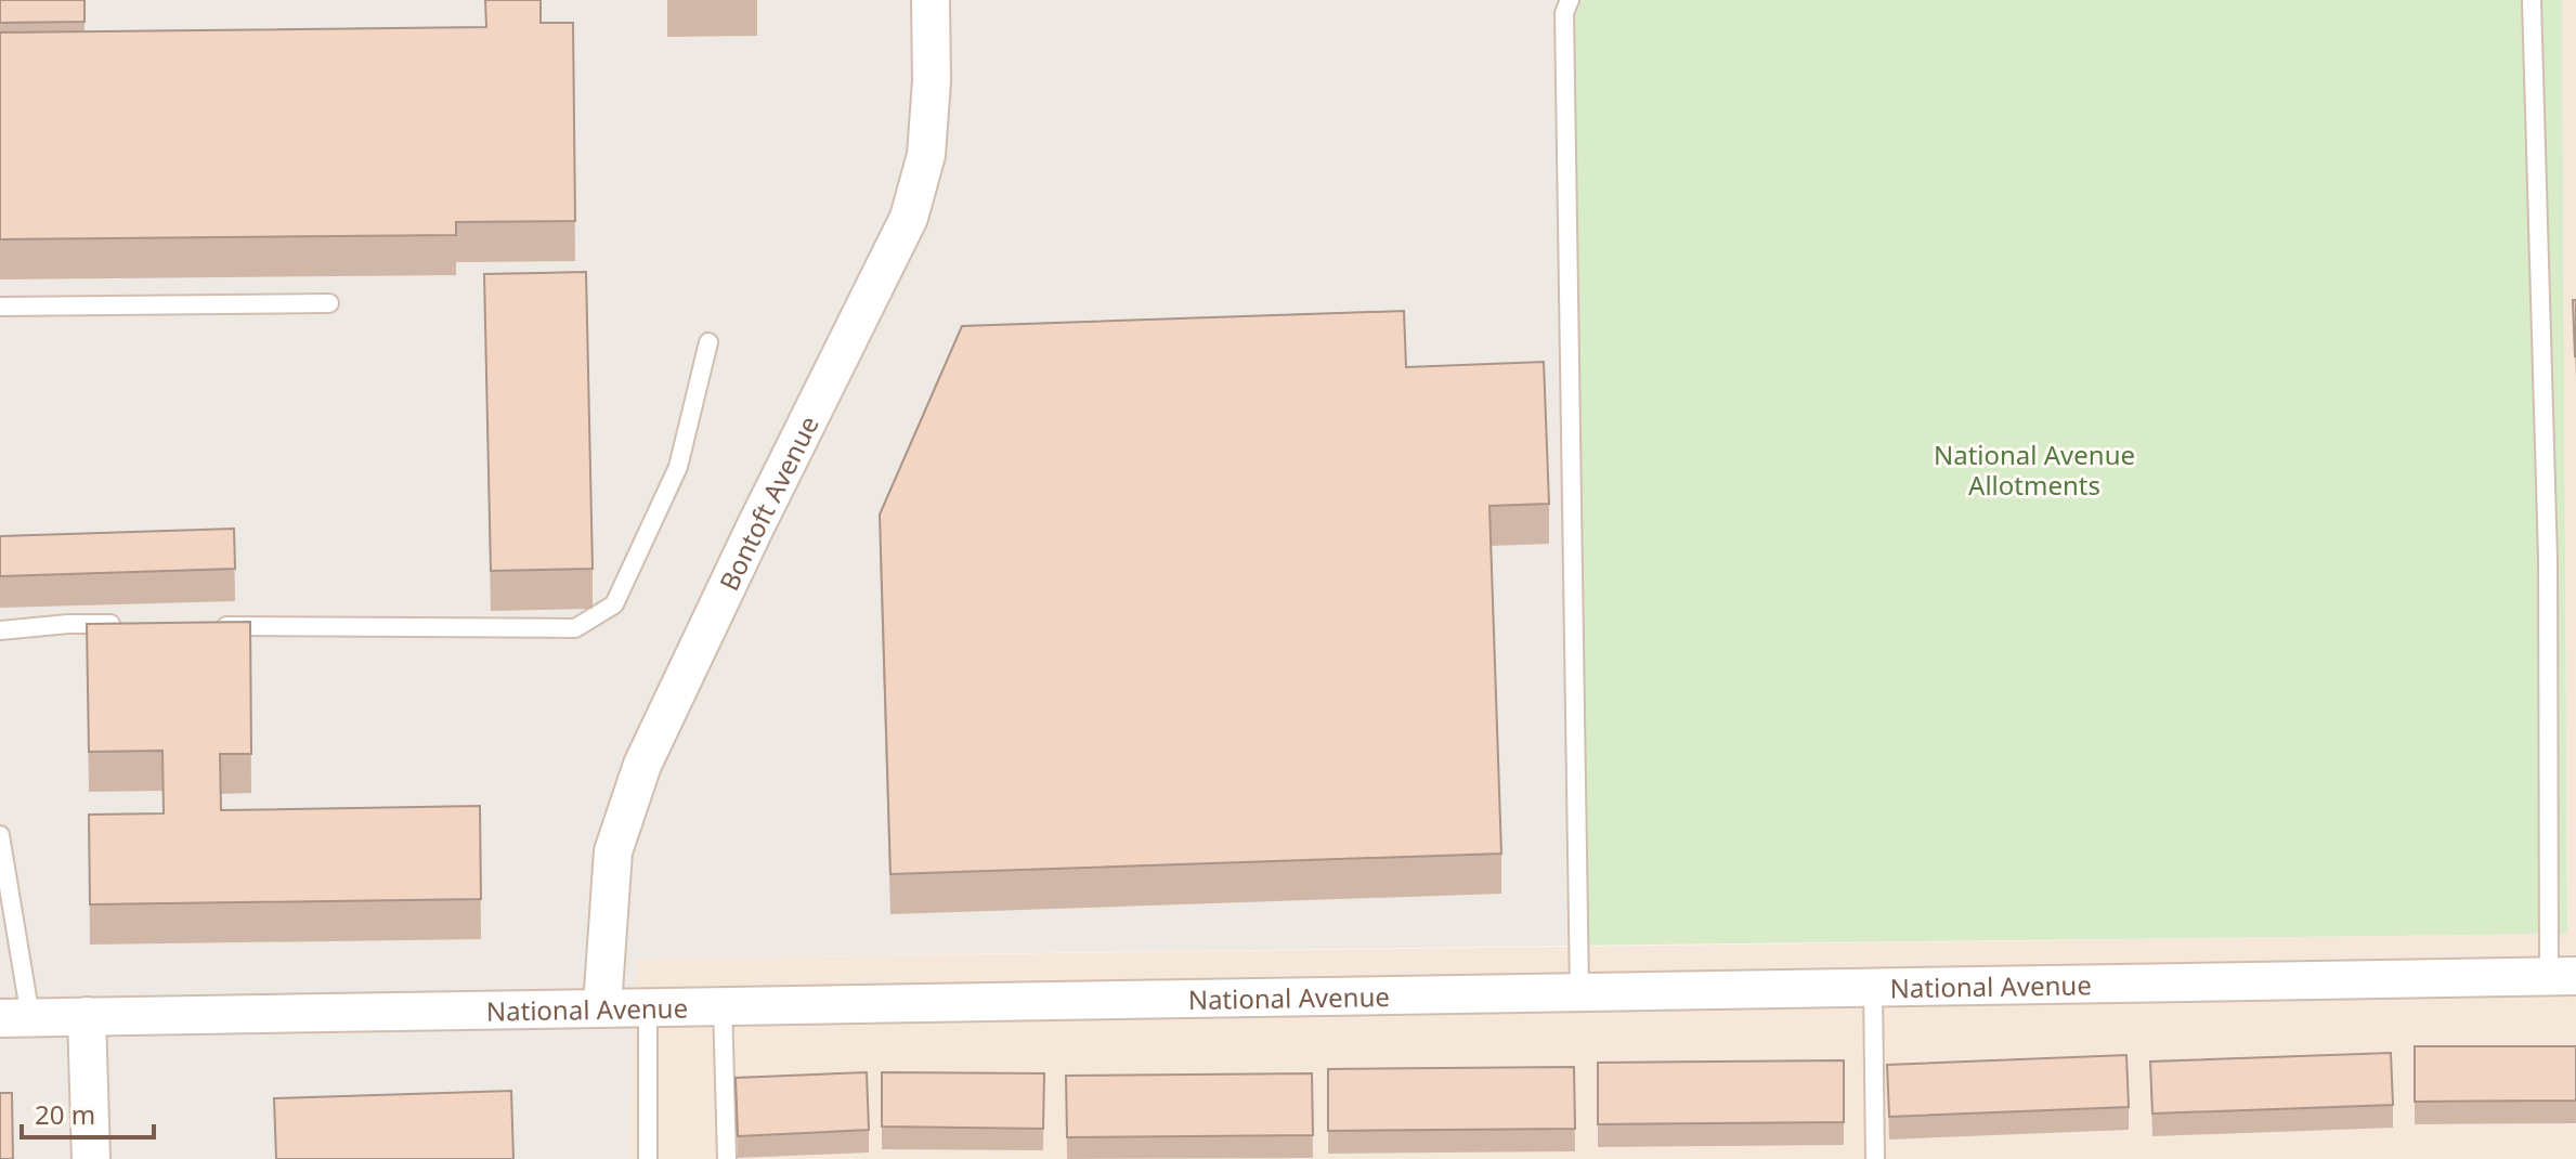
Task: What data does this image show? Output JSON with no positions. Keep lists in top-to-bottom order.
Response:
{
  "streets": {
    "street": ["Bontoft Avenue", "National Avenue"]
  },
  "crossings": [
    ["Bontoft Avenue", "National Avenue"]
  ],
  "parks": ["National Avenue Allotments"],
  "scale_bar": "20 m"
}
